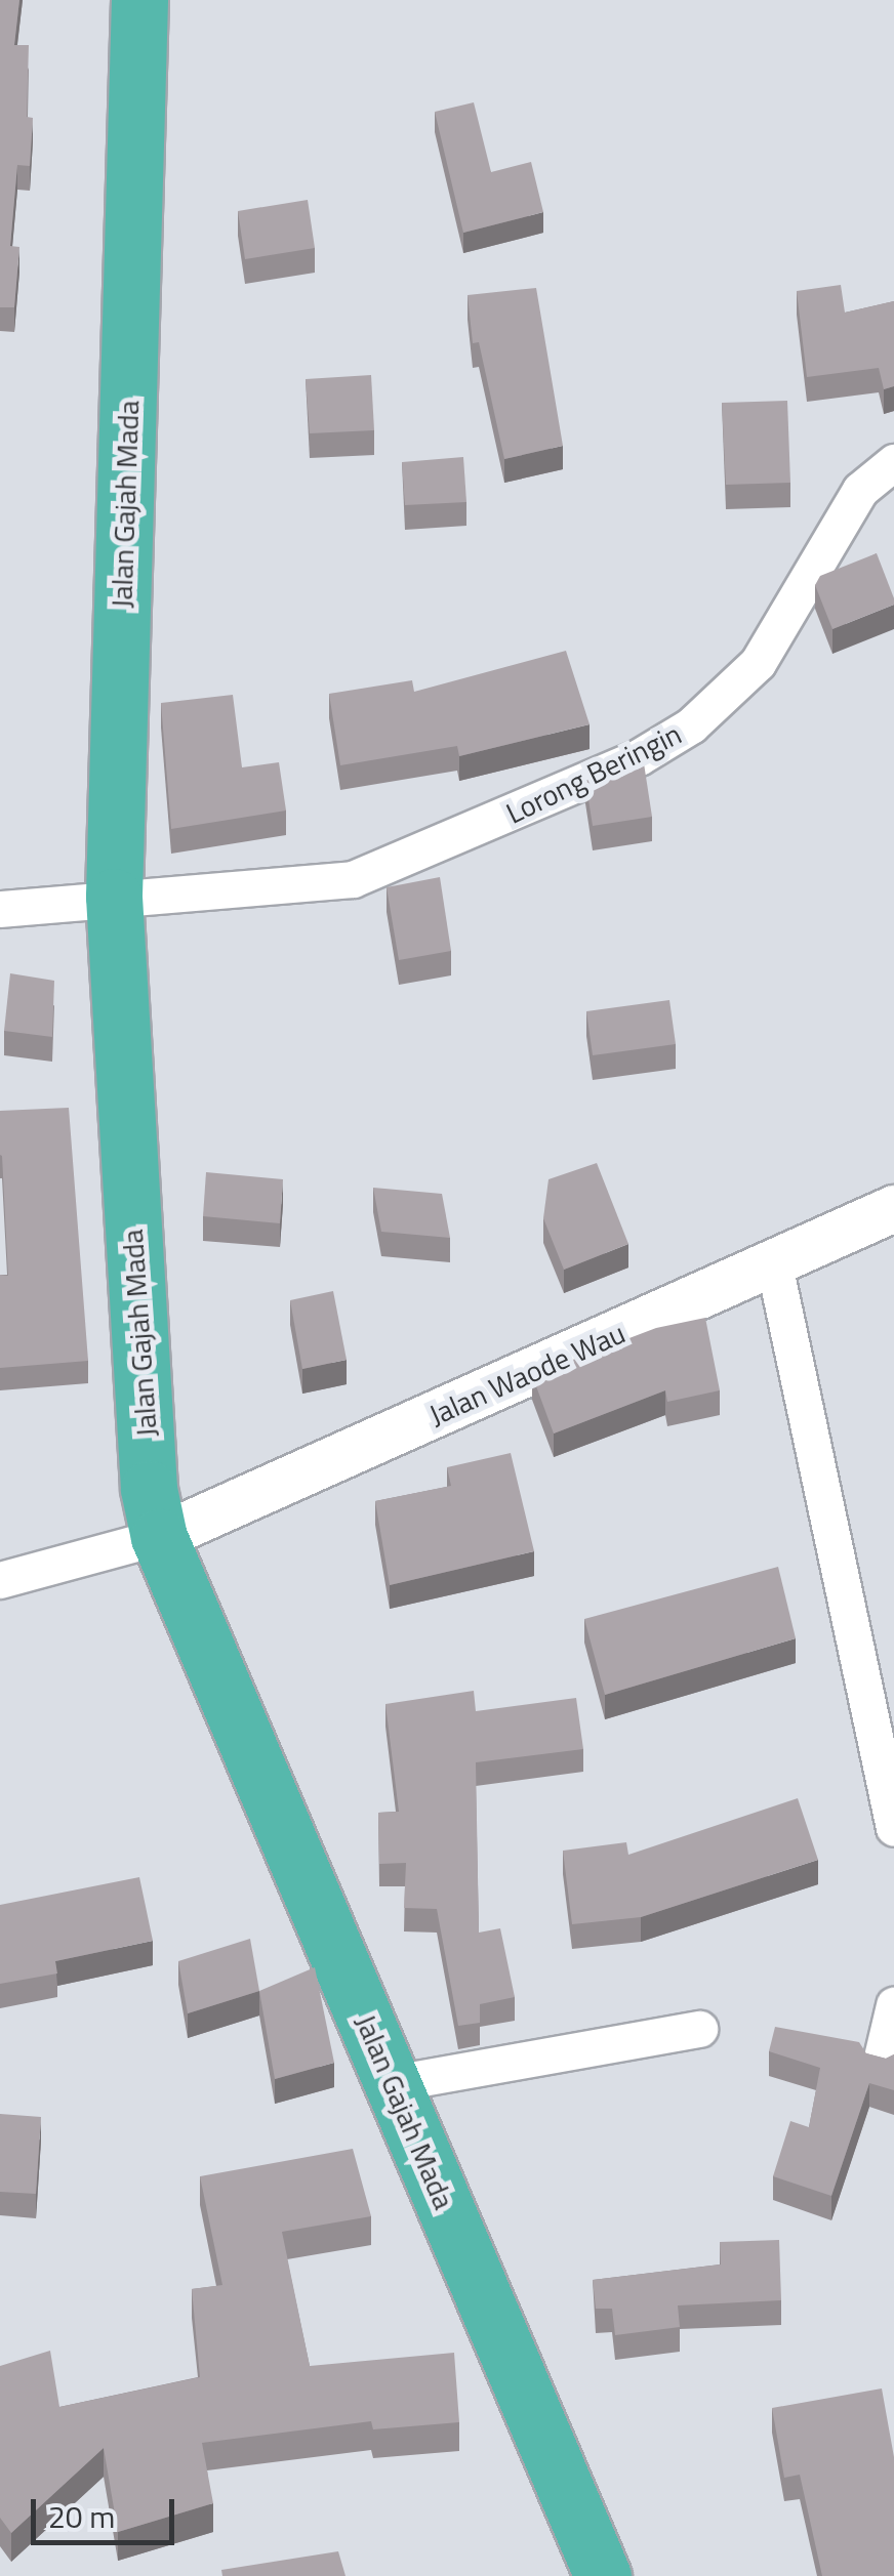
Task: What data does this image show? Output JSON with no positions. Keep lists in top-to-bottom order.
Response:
{
  "streets": {
    "highway": ["Jalan Gajah Mada"],
    "street": ["Lorong Beringin", "Jalan Waode Wau"]
  },
  "crossings": [
    ["Jalan Gajah Mada", "Lorong Beringin"],
    ["Jalan Gajah Mada", "Jalan Waode Wau"]
  ],
  "scale_bar": "20 m"
}
